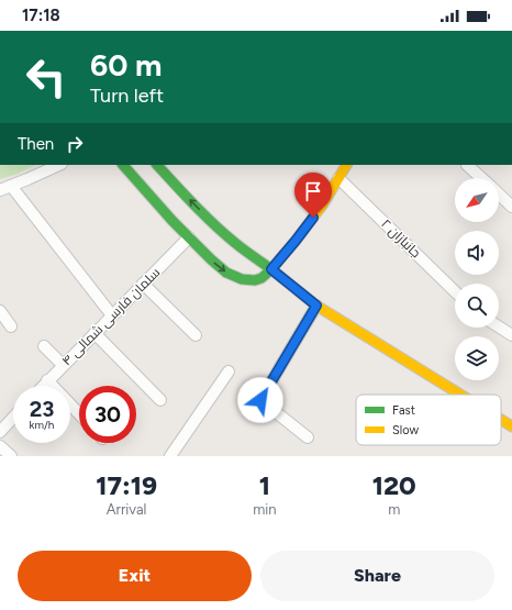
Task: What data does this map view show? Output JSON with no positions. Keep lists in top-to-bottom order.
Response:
{
  "streets": {
    "street": ["جانبازان ۲", "سلمان فارسی شمالی ۴"]
  },
  "legend": ["Fast", "Slow"],
  "north": "bottom left",
  "page": {
    "status": "17:18",
    "turn": ["60 m", "Turn left"],
    "then": "Then",
    "speed": "23 km/h",
    "limit": "30",
    "eta": [
      "17:19",
      "Arrival",
      "1",
      "min",
      "120",
      "m"
    ],
    "buttons": ["Exit", "Share"]
  }
}
